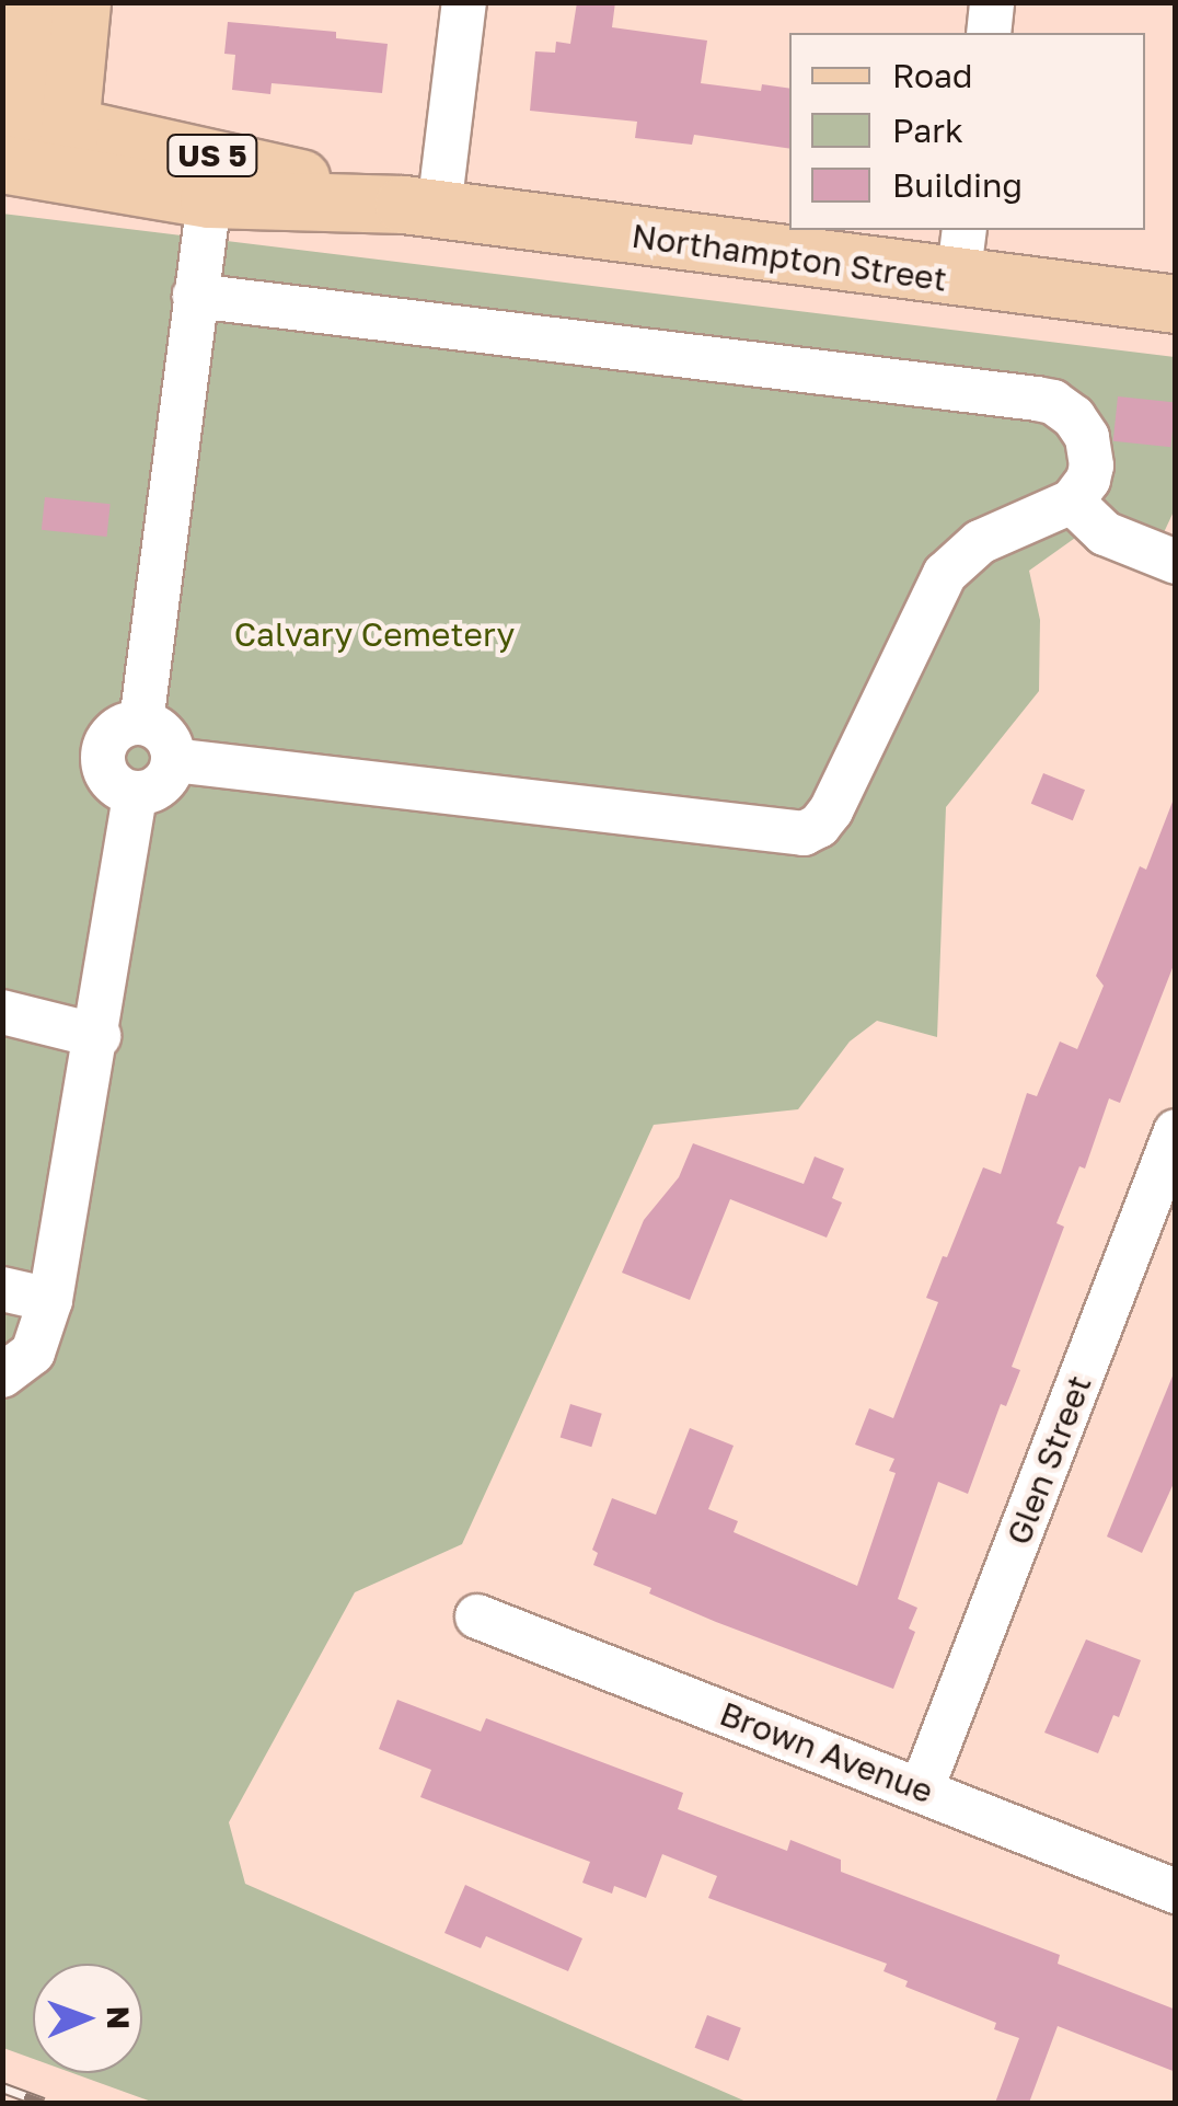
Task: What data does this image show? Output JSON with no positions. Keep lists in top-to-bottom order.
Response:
{
  "streets": {
    "main road": ["US 5", "Northampton Street"],
    "street": ["Glen Street", "Brown Avenue"]
  },
  "crossings": [
    ["Glen Street", "Brown Avenue"]
  ],
  "parks": ["Calvary Cemetery"],
  "legend": ["Road", "Park", "Building"],
  "north": "right"
}
